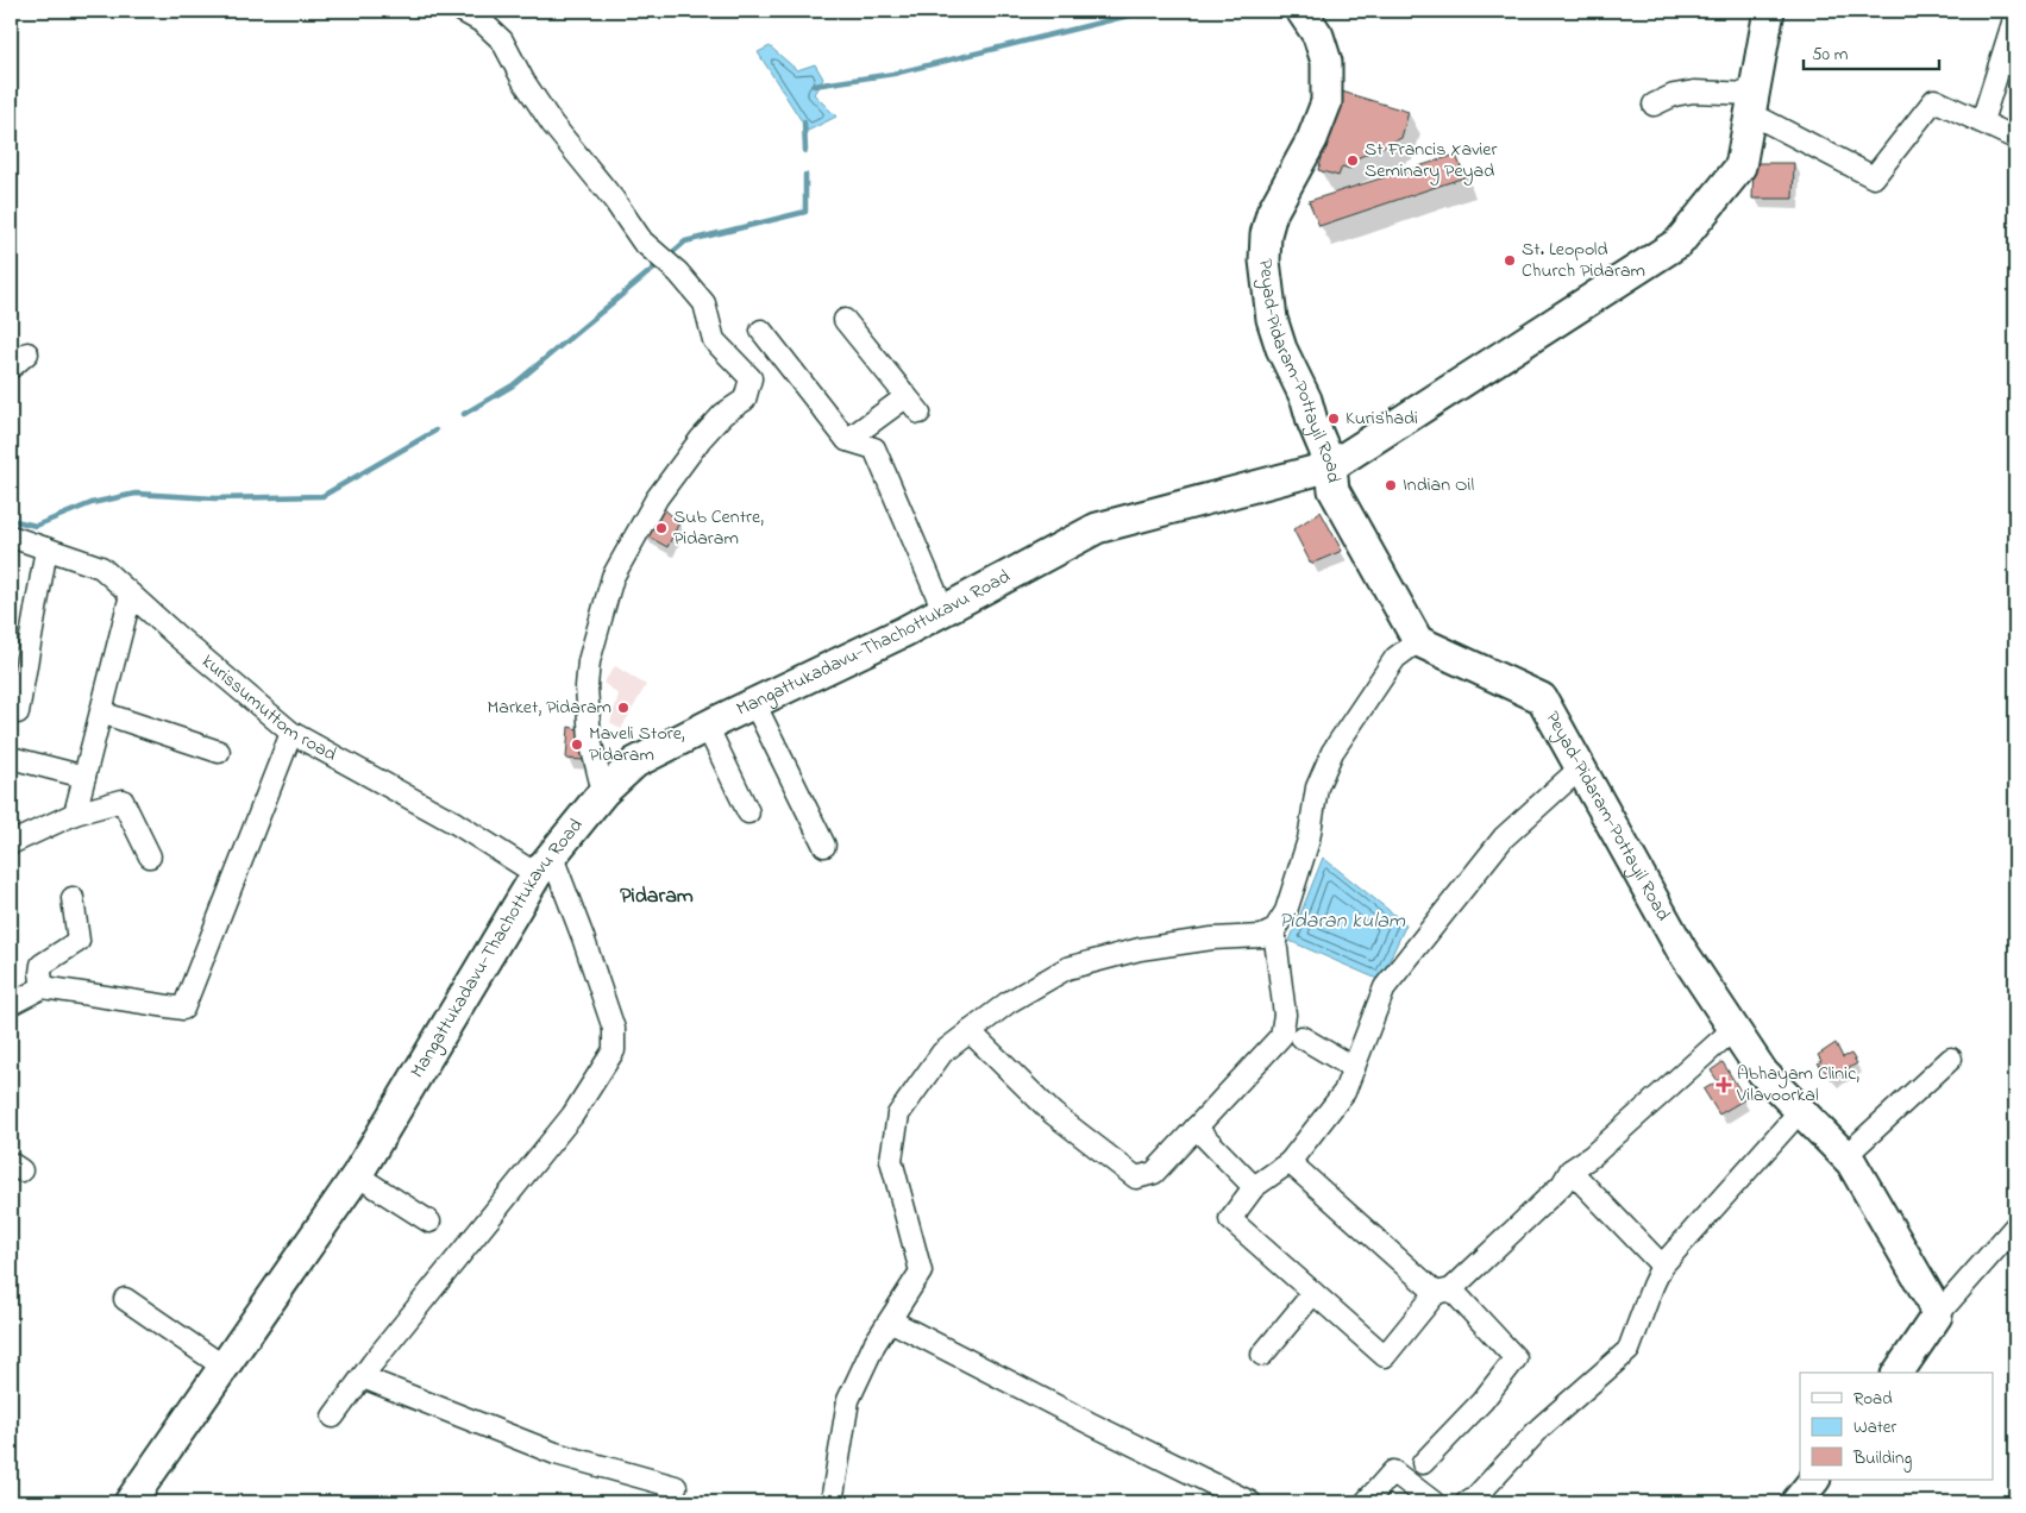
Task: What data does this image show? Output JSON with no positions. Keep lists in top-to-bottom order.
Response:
{
  "streets": {
    "main road": ["Peyad-Pidaram-Pottayil Road", "Mangattukadavu-Thachottukavu Road"],
    "street": ["kurissumuttom road"]
  },
  "crossings": [
    ["Peyad-Pidaram-Pottayil Road", "Mangattukadavu-Thachottukavu Road"],
    ["Mangattukadavu-Thachottukavu Road", "kurissumuttom road"]
  ],
  "districts": ["Pidaram"],
  "water": ["Pidaran kulam"],
  "places": {
    "other": [
      "St Francis Xavier Seminary Peyad",
      "St. Leopold Church Pidaram",
      "Kurishadi",
      "Indian Oil",
      "Sub Centre, Pidaram",
      "Market, Pidaram",
      "Maveli Store, Pidaram"
    ],
    "health": ["Abhayam Clinic, Vilavoorkal"]
  },
  "legend": ["Road", "Water", "Building"],
  "scale_bar": "50 m"
}
